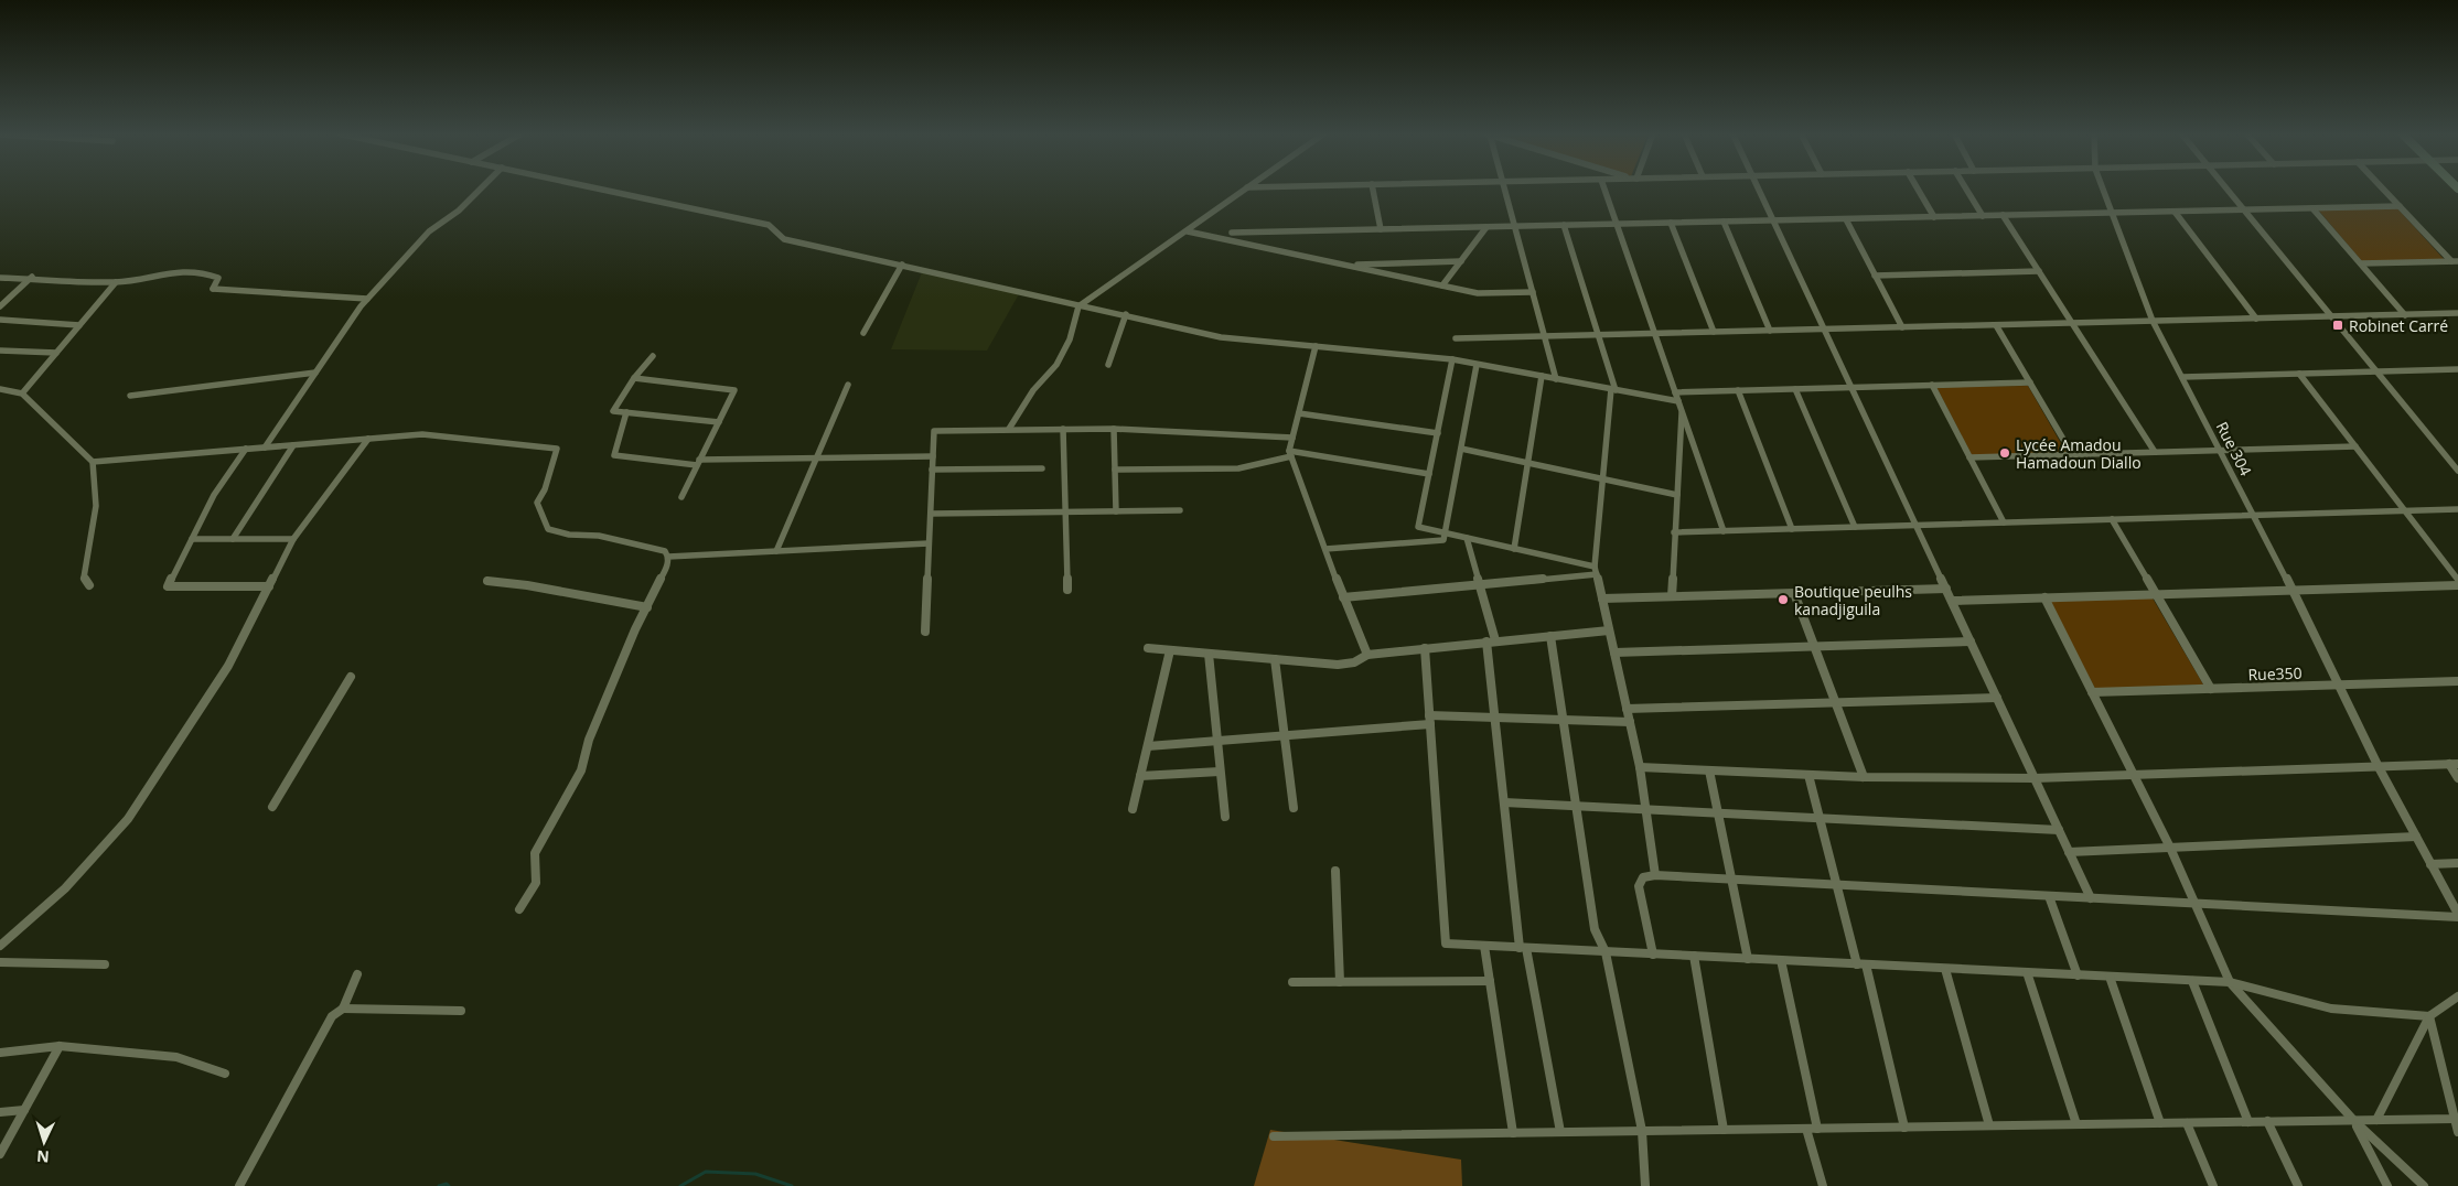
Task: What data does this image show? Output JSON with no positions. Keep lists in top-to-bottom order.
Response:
{
  "streets": {
    "street": ["Rue 304", "Rue350"]
  },
  "crossings": [
    ["Rue 304", "Rue350"]
  ],
  "places": {
    "transit": ["Robinet Carré"],
    "other": ["Lycée Amadou Hamadoun Diallo", "Boutique peulhs kanadjiguila"]
  },
  "north": "bottom"
}
